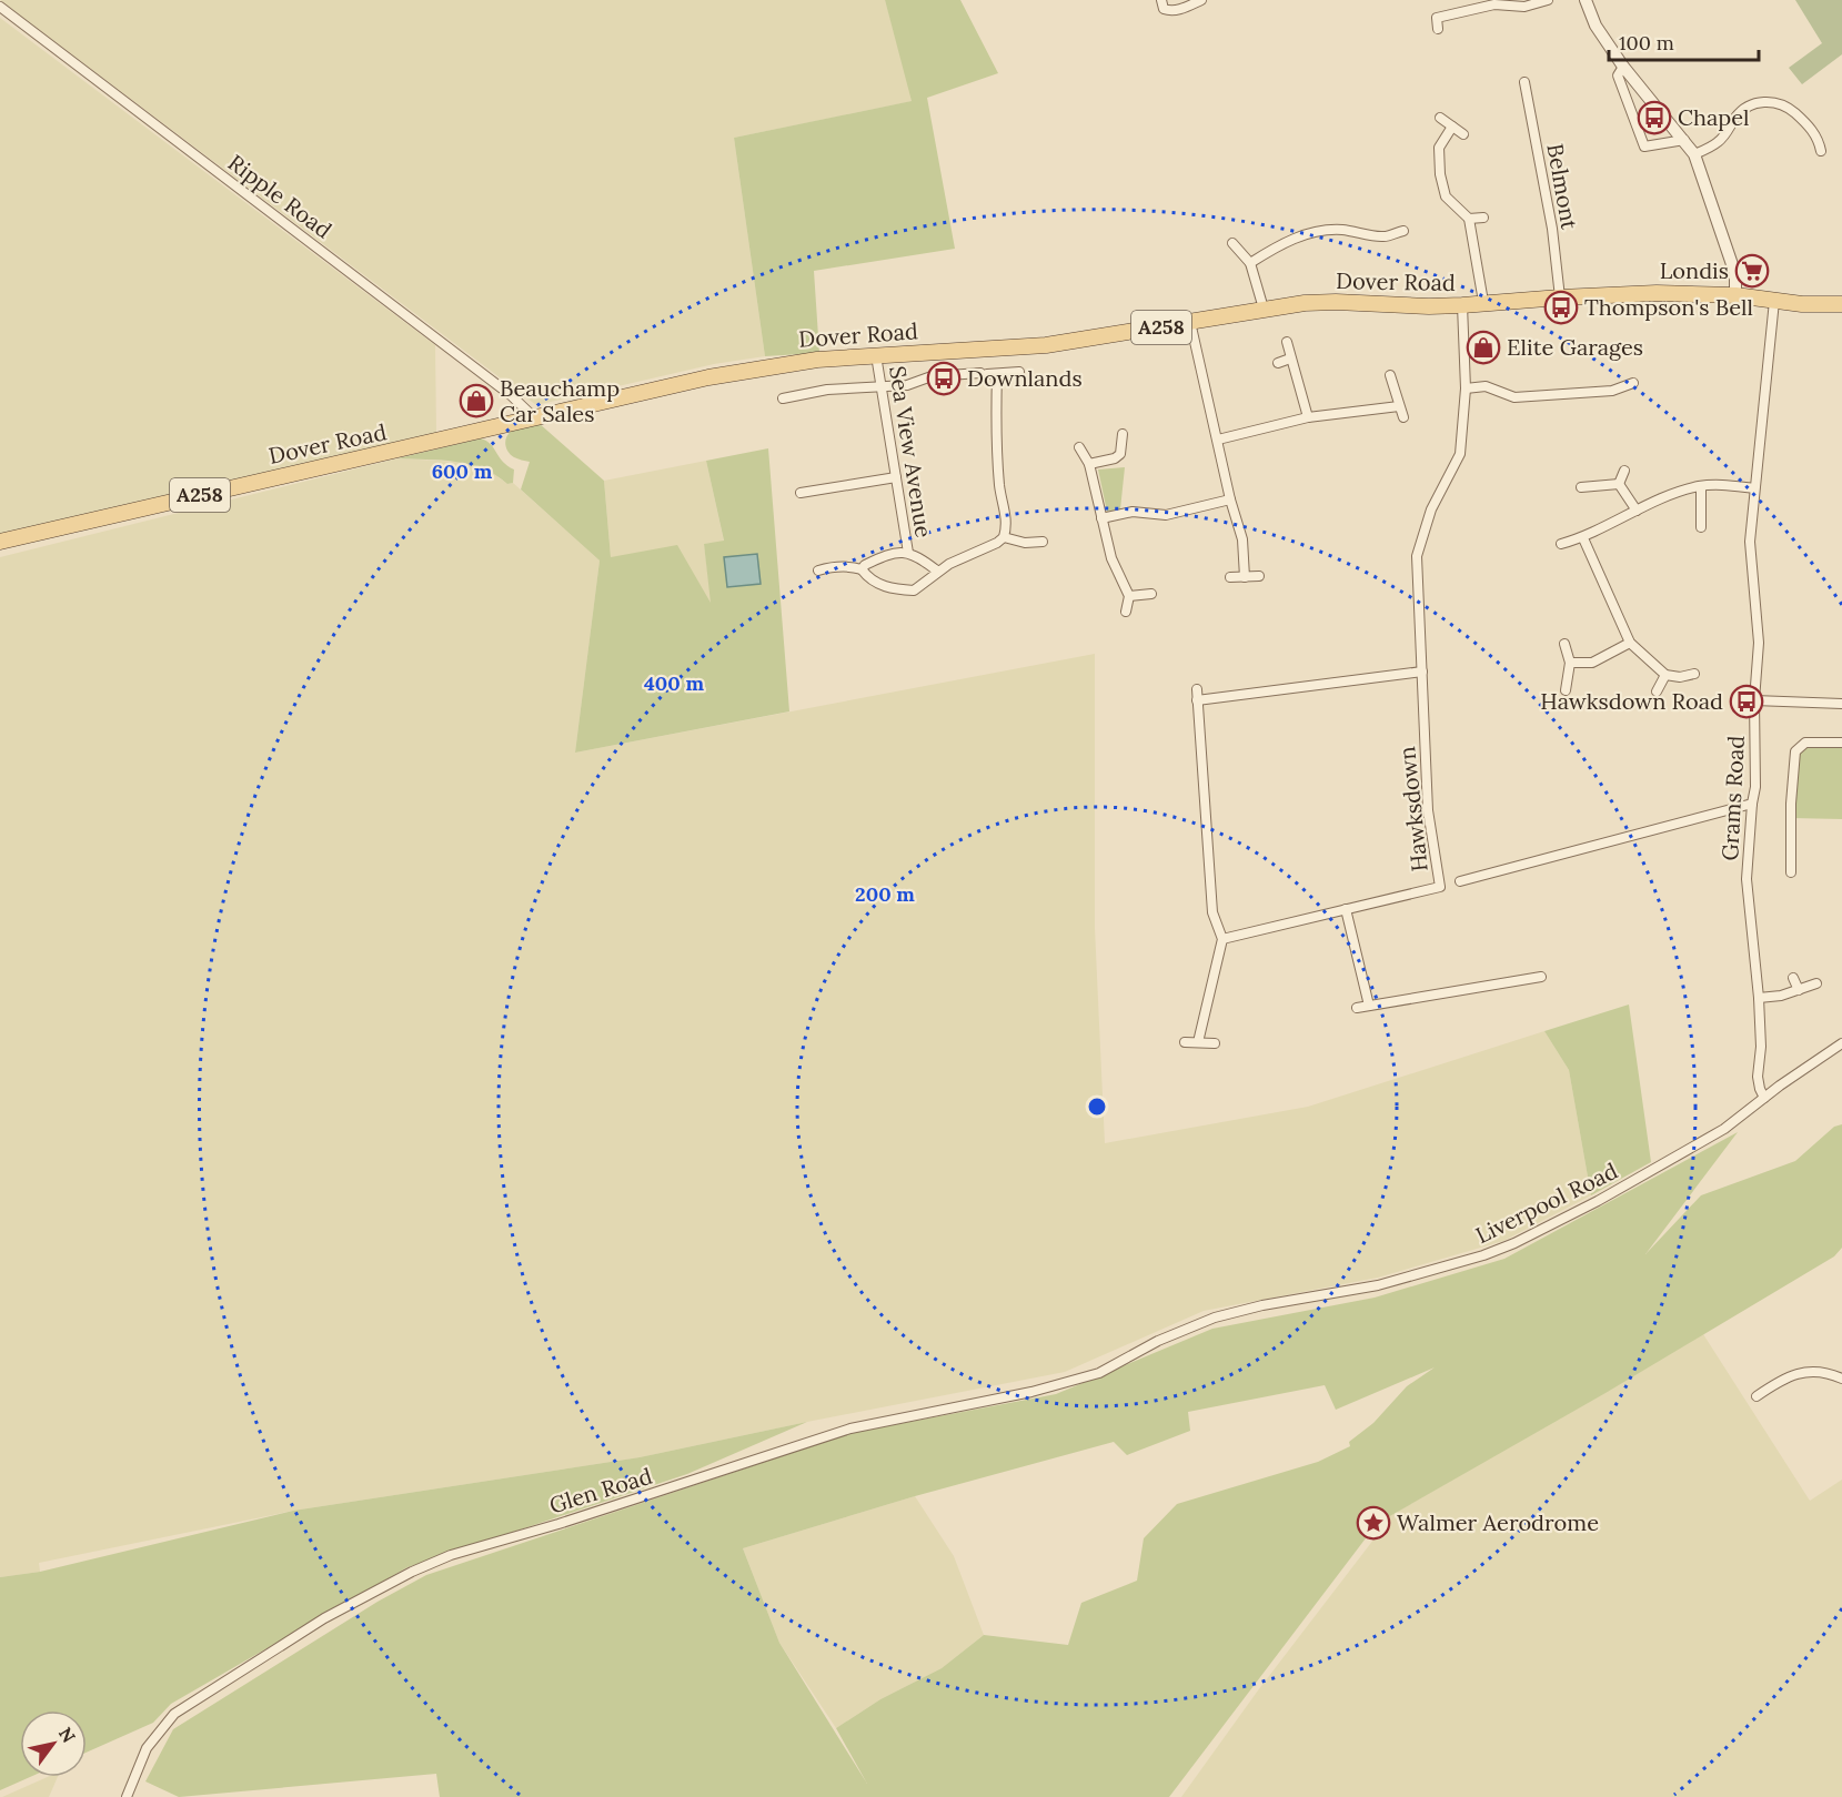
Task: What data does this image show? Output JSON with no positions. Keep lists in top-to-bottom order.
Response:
{
  "streets": {
    "main road": ["Dover Road", "A258"],
    "street": [
      "Belmont",
      "Ripple Road",
      "Sea View Avenue",
      "Grams Road",
      "Hawksdown",
      "Liverpool Road",
      "Glen Road"
    ]
  },
  "crossings": [
    ["Belmont", "Dover Road"],
    ["Ripple Road", "Dover Road"],
    ["Dover Road", "A258"],
    ["Dover Road", "Sea View Avenue"],
    ["Dover Road", "Hawksdown"],
    ["A258", "Grams Road"],
    ["Grams Road", "Liverpool Road"],
    ["Liverpool Road", "Glen Road"]
  ],
  "places": {
    "bus stop": [
      "Chapel",
      "Thompson's Bell",
      "Downlands",
      "Hawksdown Road"
    ],
    "supermarket": ["Londis"],
    "shop": ["Elite Garages", "Beauchamp Car Sales"],
    "place": ["Walmer Aerodrome"]
  },
  "scale_bar": "100 m",
  "north": "top right",
  "rings": ["600 m", "400 m", "200 m"]
}
